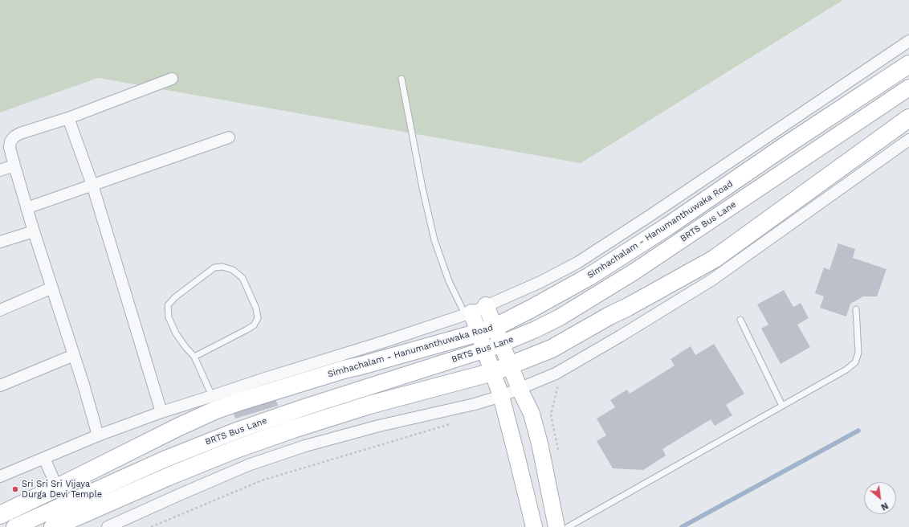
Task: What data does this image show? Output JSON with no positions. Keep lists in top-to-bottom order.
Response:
{
  "streets": {
    "main road": ["Simhachalam - Hanumanthuwaka Road"],
    "street": ["BRTS Bus Lane"]
  },
  "places": ["Sri Sri Sri Vijaya Durga Devi Temple"],
  "north": "bottom right"
}
